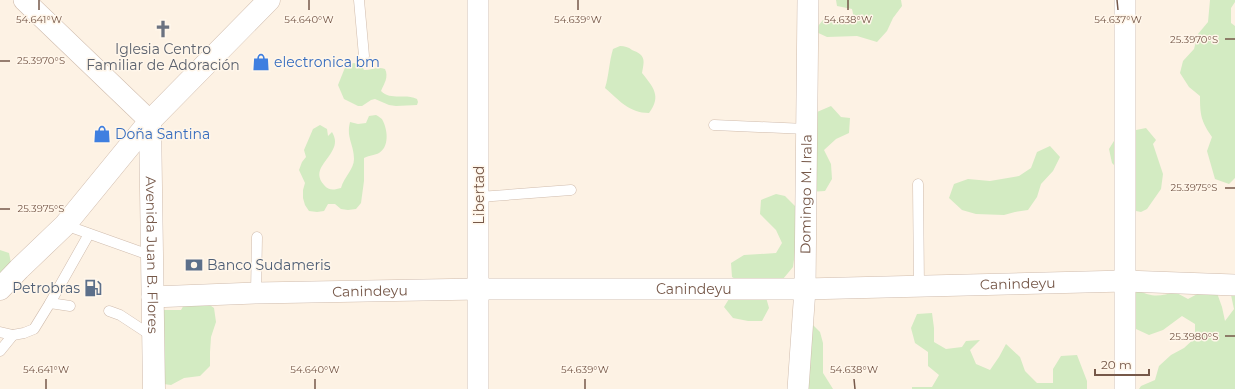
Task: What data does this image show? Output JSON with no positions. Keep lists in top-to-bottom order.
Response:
{
  "streets": {
    "street": [
      "Libertad",
      "Domingo M. Irala",
      "Avenida Juan B. Flores",
      "Canindeyu"
    ]
  },
  "crossings": [
    ["Libertad", "Canindeyu"],
    ["Domingo M. Irala", "Canindeyu"],
    ["Avenida Juan B. Flores", "Canindeyu"]
  ],
  "places": {
    "church": ["Iglesia Centro Familiar de Adoración"],
    "shop": ["electronica bm", "Doña Santina"],
    "bank": ["Banco Sudameris"],
    "fuel station": ["Petrobras"]
  },
  "scale_bar": "20 m",
  "coordinates": [
    "54.641°W",
    "54.640°W",
    "54.639°W",
    "54.638°W",
    "54.637°W",
    "25.3970°S",
    "25.3975°S",
    "25.3980°S"
  ]
}
